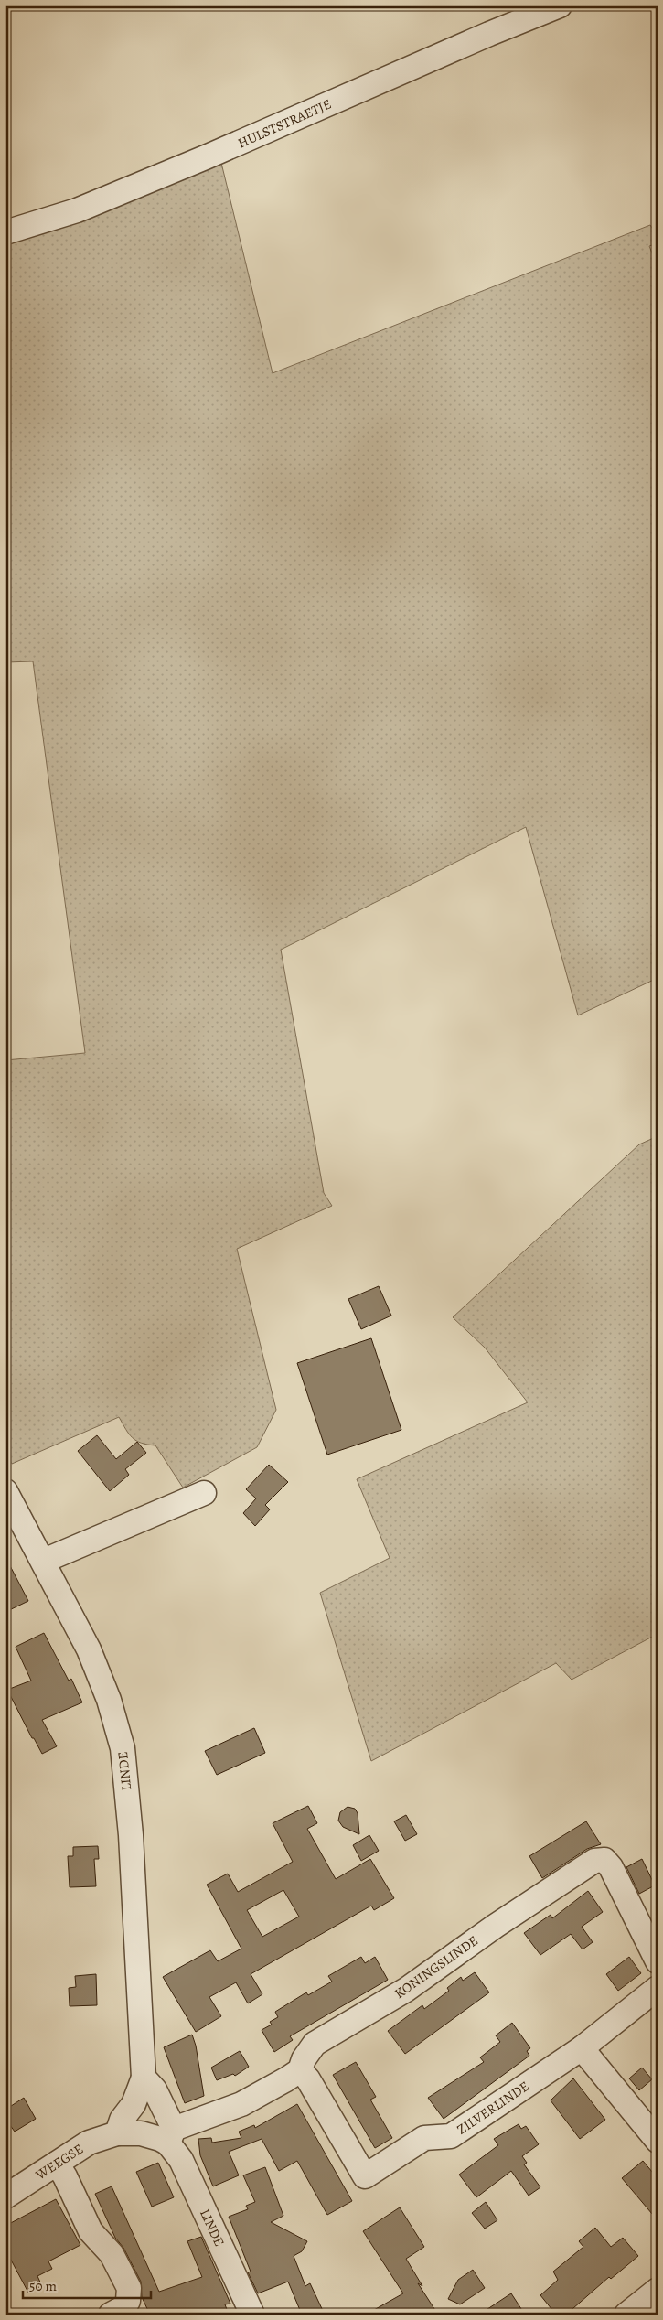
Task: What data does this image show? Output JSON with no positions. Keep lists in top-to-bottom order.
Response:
{
  "streets": {
    "street": [
      "HULSTSTRAETJE",
      "LINDE",
      "KONINGSLINDE",
      "ZILVERLINDE",
      "WEEGSE"
    ]
  },
  "crossings": [
    ["LINDE", "WEEGSE"],
    ["KONINGSLINDE", "ZILVERLINDE"]
  ],
  "scale_bar": "50 m"
}
